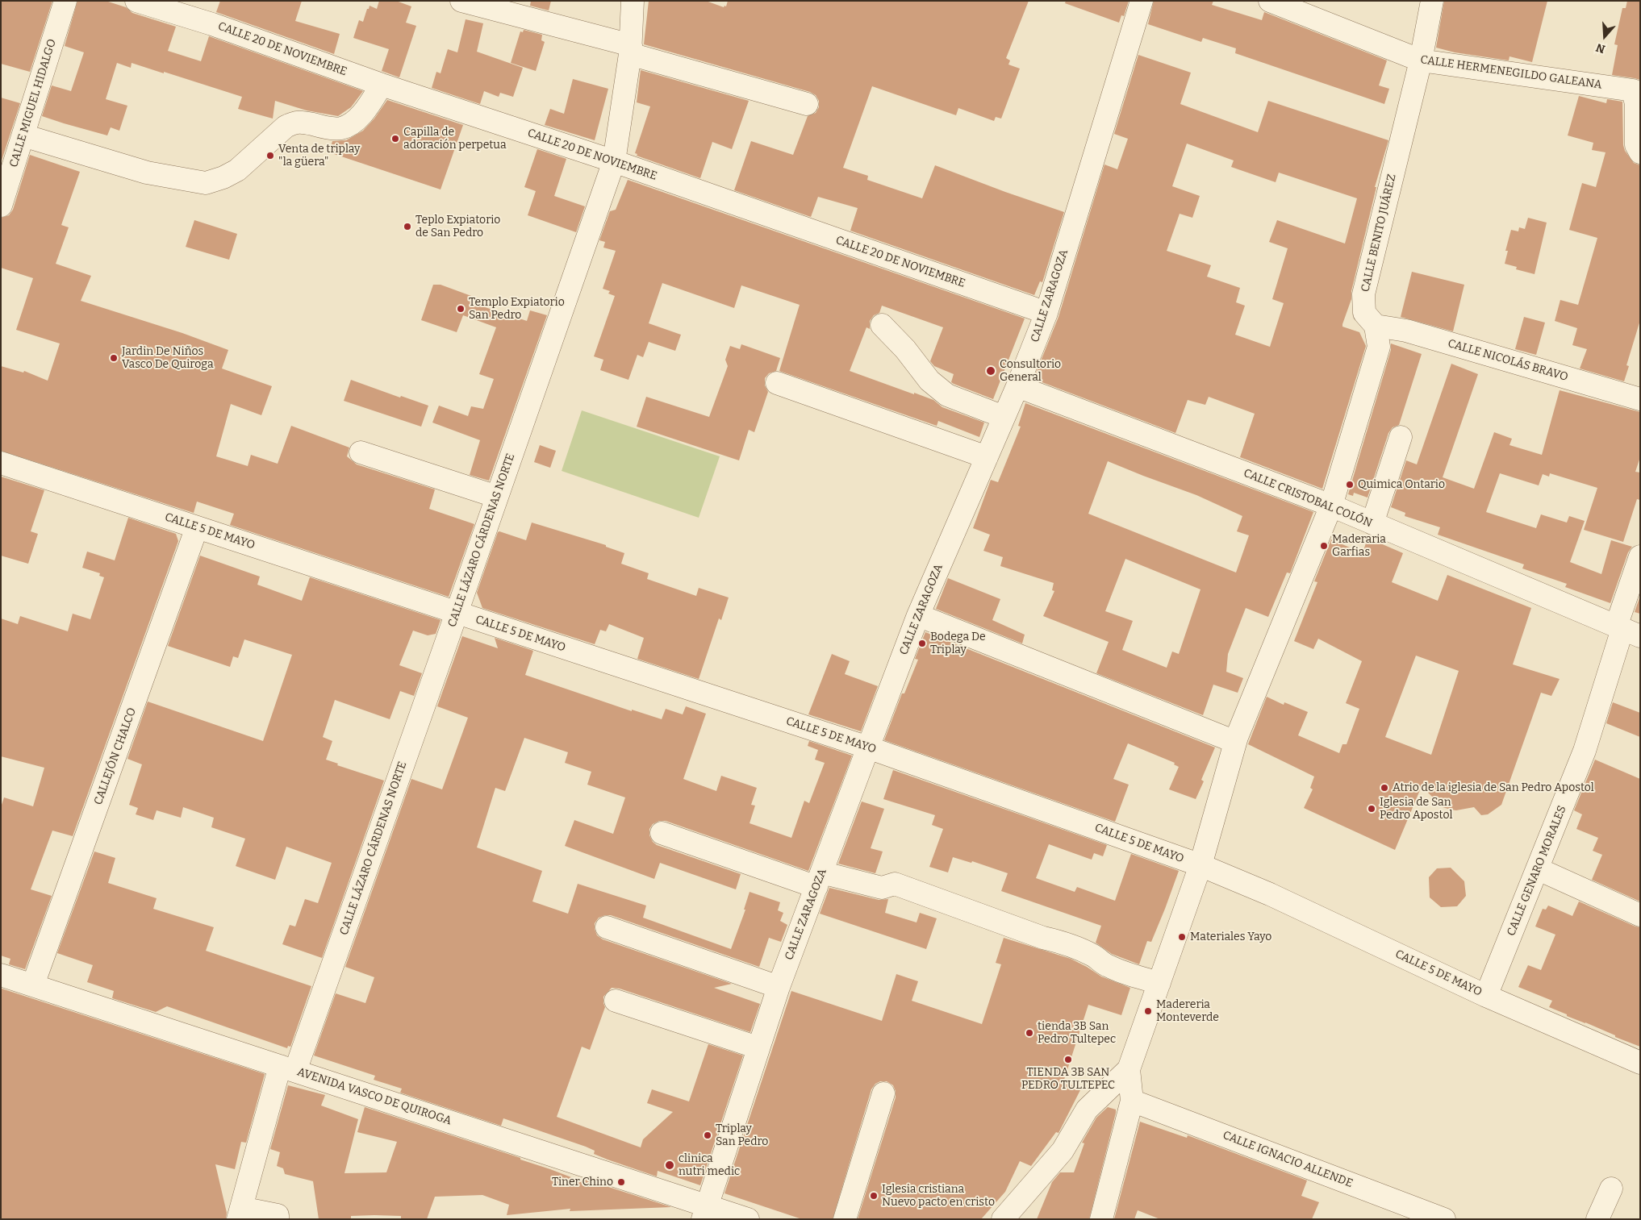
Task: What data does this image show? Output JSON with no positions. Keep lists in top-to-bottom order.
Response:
{
  "streets": {
    "street": [
      "CALLE 20 DE NOVIEMBRE",
      "CALLE HERMENEGILDO GALEANA",
      "CALLE MIGUEL HIDALGO",
      "CALLE BENITO JUÁREZ",
      "CALLE ZARAGOZA",
      "CALLE NICOLÁS BRAVO",
      "CALLE CRISTOBAL COLÓN",
      "CALLE 5 DE MAYO",
      "CALLE LÁZARO CÁRDENAS NORTE",
      "CALLEJÓN CHALCO",
      "CALLE GENARO MORALES",
      "AVENIDA VASCO DE QUIROGA",
      "CALLE IGNACIO ALLENDE"
    ]
  },
  "crossings": [
    ["CALLE 20 DE NOVIEMBRE", "CALLE ZARAGOZA"],
    ["CALLE 20 DE NOVIEMBRE", "CALLE LÁZARO CÁRDENAS NORTE"],
    ["CALLE HERMENEGILDO GALEANA", "CALLE BENITO JUÁREZ"],
    ["CALLE BENITO JUÁREZ", "CALLE NICOLÁS BRAVO"],
    ["CALLE BENITO JUÁREZ", "CALLE CRISTOBAL COLÓN"],
    ["CALLE BENITO JUÁREZ", "CALLE 5 DE MAYO"],
    ["CALLE ZARAGOZA", "CALLE CRISTOBAL COLÓN"],
    ["CALLE ZARAGOZA", "CALLE 5 DE MAYO"],
    ["CALLE ZARAGOZA", "AVENIDA VASCO DE QUIROGA"],
    ["CALLE CRISTOBAL COLÓN", "CALLE GENARO MORALES"],
    ["CALLE 5 DE MAYO", "CALLE LÁZARO CÁRDENAS NORTE"],
    ["CALLE 5 DE MAYO", "CALLEJÓN CHALCO"],
    ["CALLE 5 DE MAYO", "CALLE GENARO MORALES"],
    ["CALLE LÁZARO CÁRDENAS NORTE", "AVENIDA VASCO DE QUIROGA"],
    ["CALLEJÓN CHALCO", "AVENIDA VASCO DE QUIROGA"]
  ],
  "places": [
    "Capilla de adoración perpetua",
    "Venta de triplay \"la güera\"",
    "Teplo Expiatorio de San Pedro",
    "Templo Expiatorio San Pedro",
    "Jardin De Niños Vasco De Quiroga",
    "Consultorio General",
    "Quimica Ontario",
    "Maderaria Garfias",
    "Bodega De Triplay",
    "Atrio de la iglesia de San Pedro Apostol",
    "Iglesia de San Pedro Apostol",
    "Materiales Yayo",
    "Madereria Monteverde",
    "tienda 3B San Pedro Tultepec",
    "TIENDA 3B SAN PEDRO TULTEPEC",
    "Triplay San Pedro",
    "clinica nutri medic",
    "Tiner Chino",
    "Iglesia cristiana Nuevo pacto en cristo"
  ],
  "north": "bottom"
}
